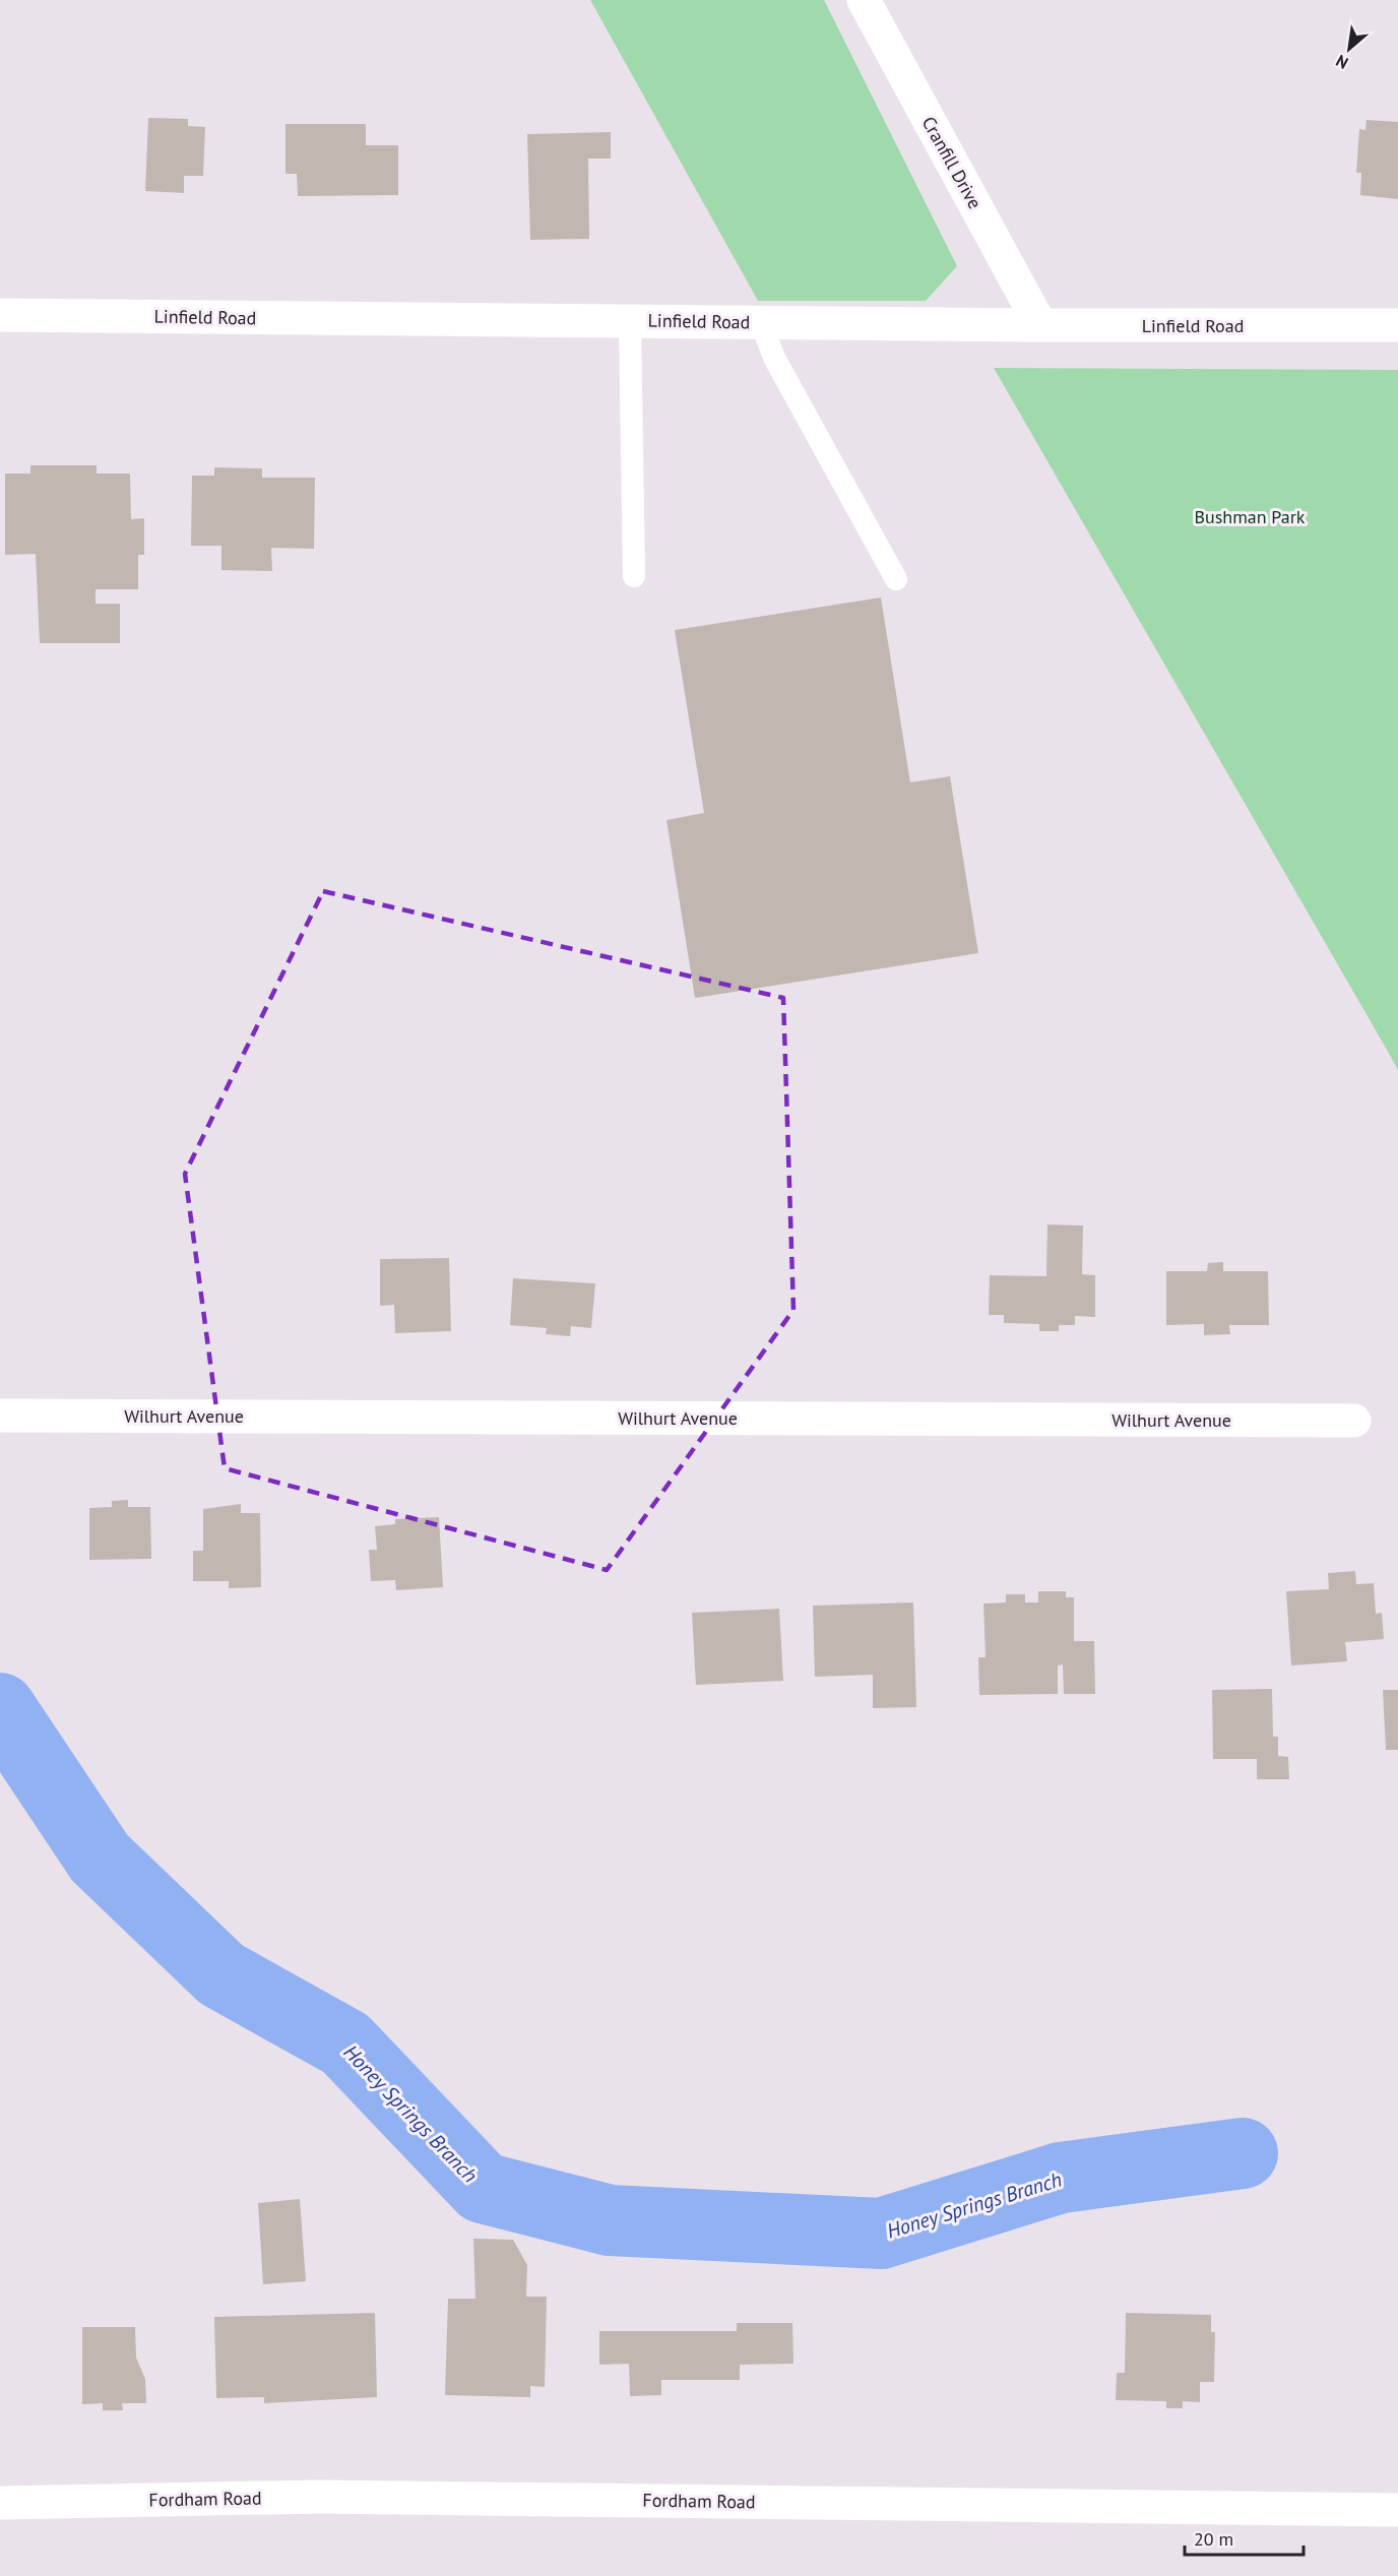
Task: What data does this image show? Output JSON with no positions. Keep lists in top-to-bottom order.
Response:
{
  "streets": {
    "street": [
      "Cranfill Drive",
      "Linfield Road",
      "Wilhurt Avenue",
      "Fordham Road"
    ]
  },
  "crossings": [
    ["Cranfill Drive", "Linfield Road"]
  ],
  "water": ["Honey Springs Branch"],
  "parks": ["Bushman Park"],
  "scale_bar": "20 m",
  "north": "bottom left"
}
